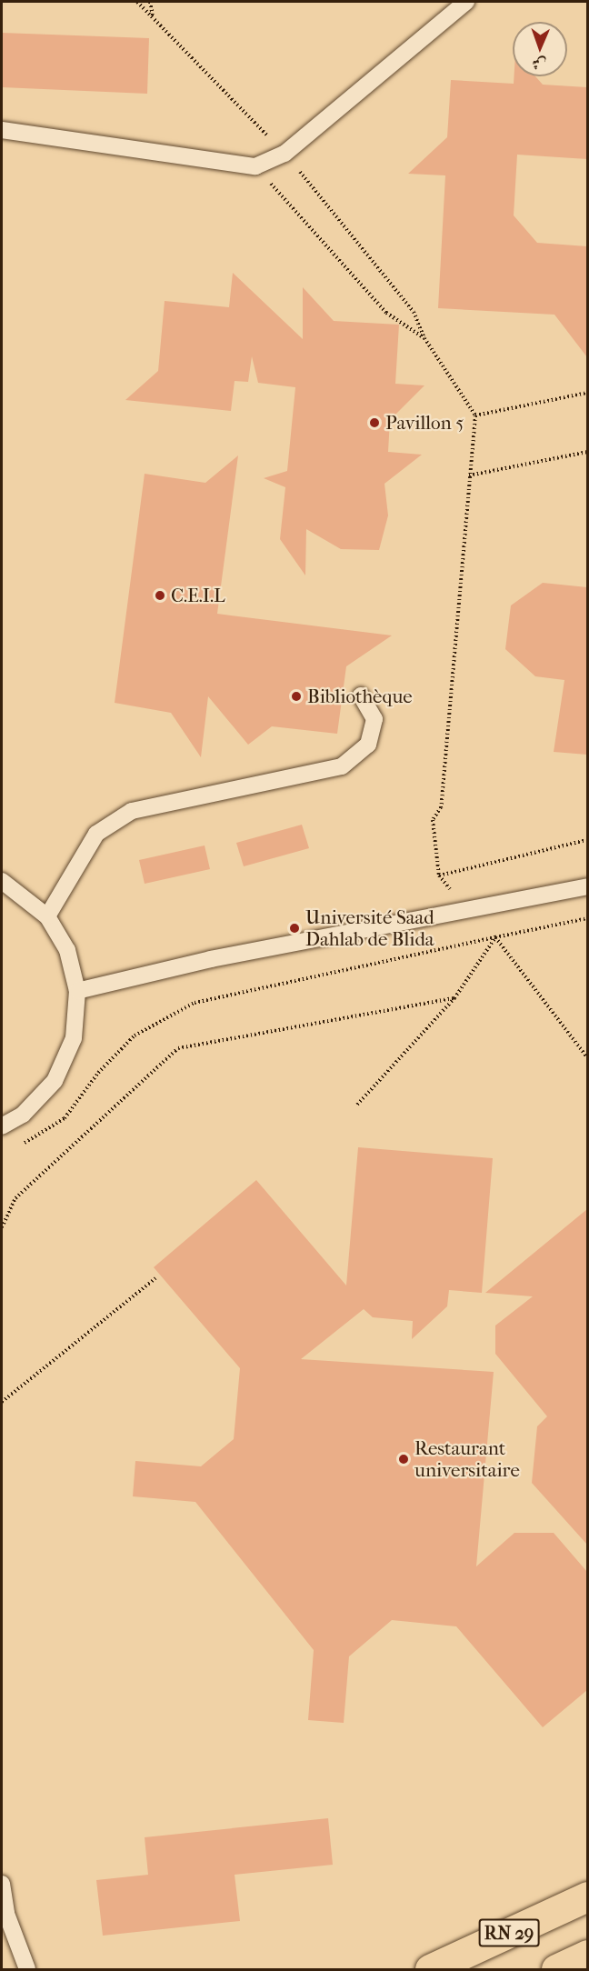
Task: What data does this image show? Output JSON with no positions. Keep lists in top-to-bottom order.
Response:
{
  "streets": {
    "highway": ["RN 29"]
  },
  "places": [
    "Pavillon 5",
    "C.E.I.L",
    "Bibliothèque",
    "Université Saad Dahlab de Blida",
    "Restaurant universitaire"
  ],
  "north": "bottom"
}
